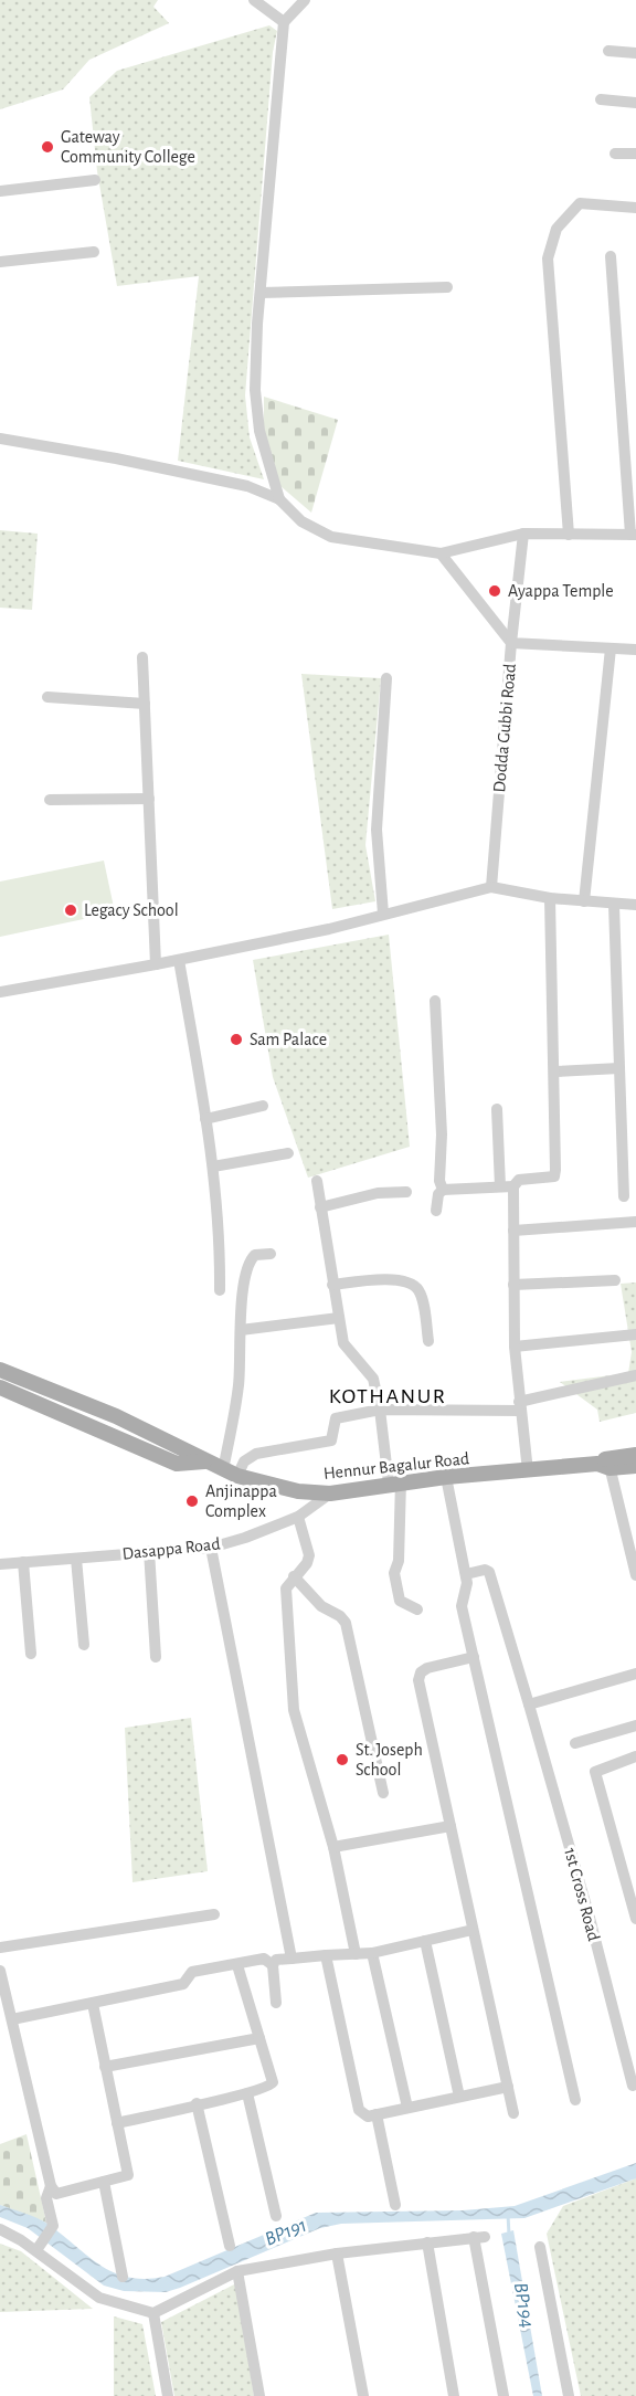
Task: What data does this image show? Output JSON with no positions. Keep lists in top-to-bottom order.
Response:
{
  "streets": {
    "main road": ["Hennur Bagalur Road"],
    "street": ["Dodda Gubbi Road", "Dasappa Road", "1st Cross Road"]
  },
  "crossings": [
    ["Hennur Bagalur Road", "Dasappa Road"]
  ],
  "districts": ["KOTHANUR"],
  "water": ["BP191", "BP194"],
  "places": [
    "Gateway Community College",
    "Ayappa Temple",
    "Legacy School",
    "Sam Palace",
    "Anjinappa Complex",
    "St. Joseph School"
  ]
}
